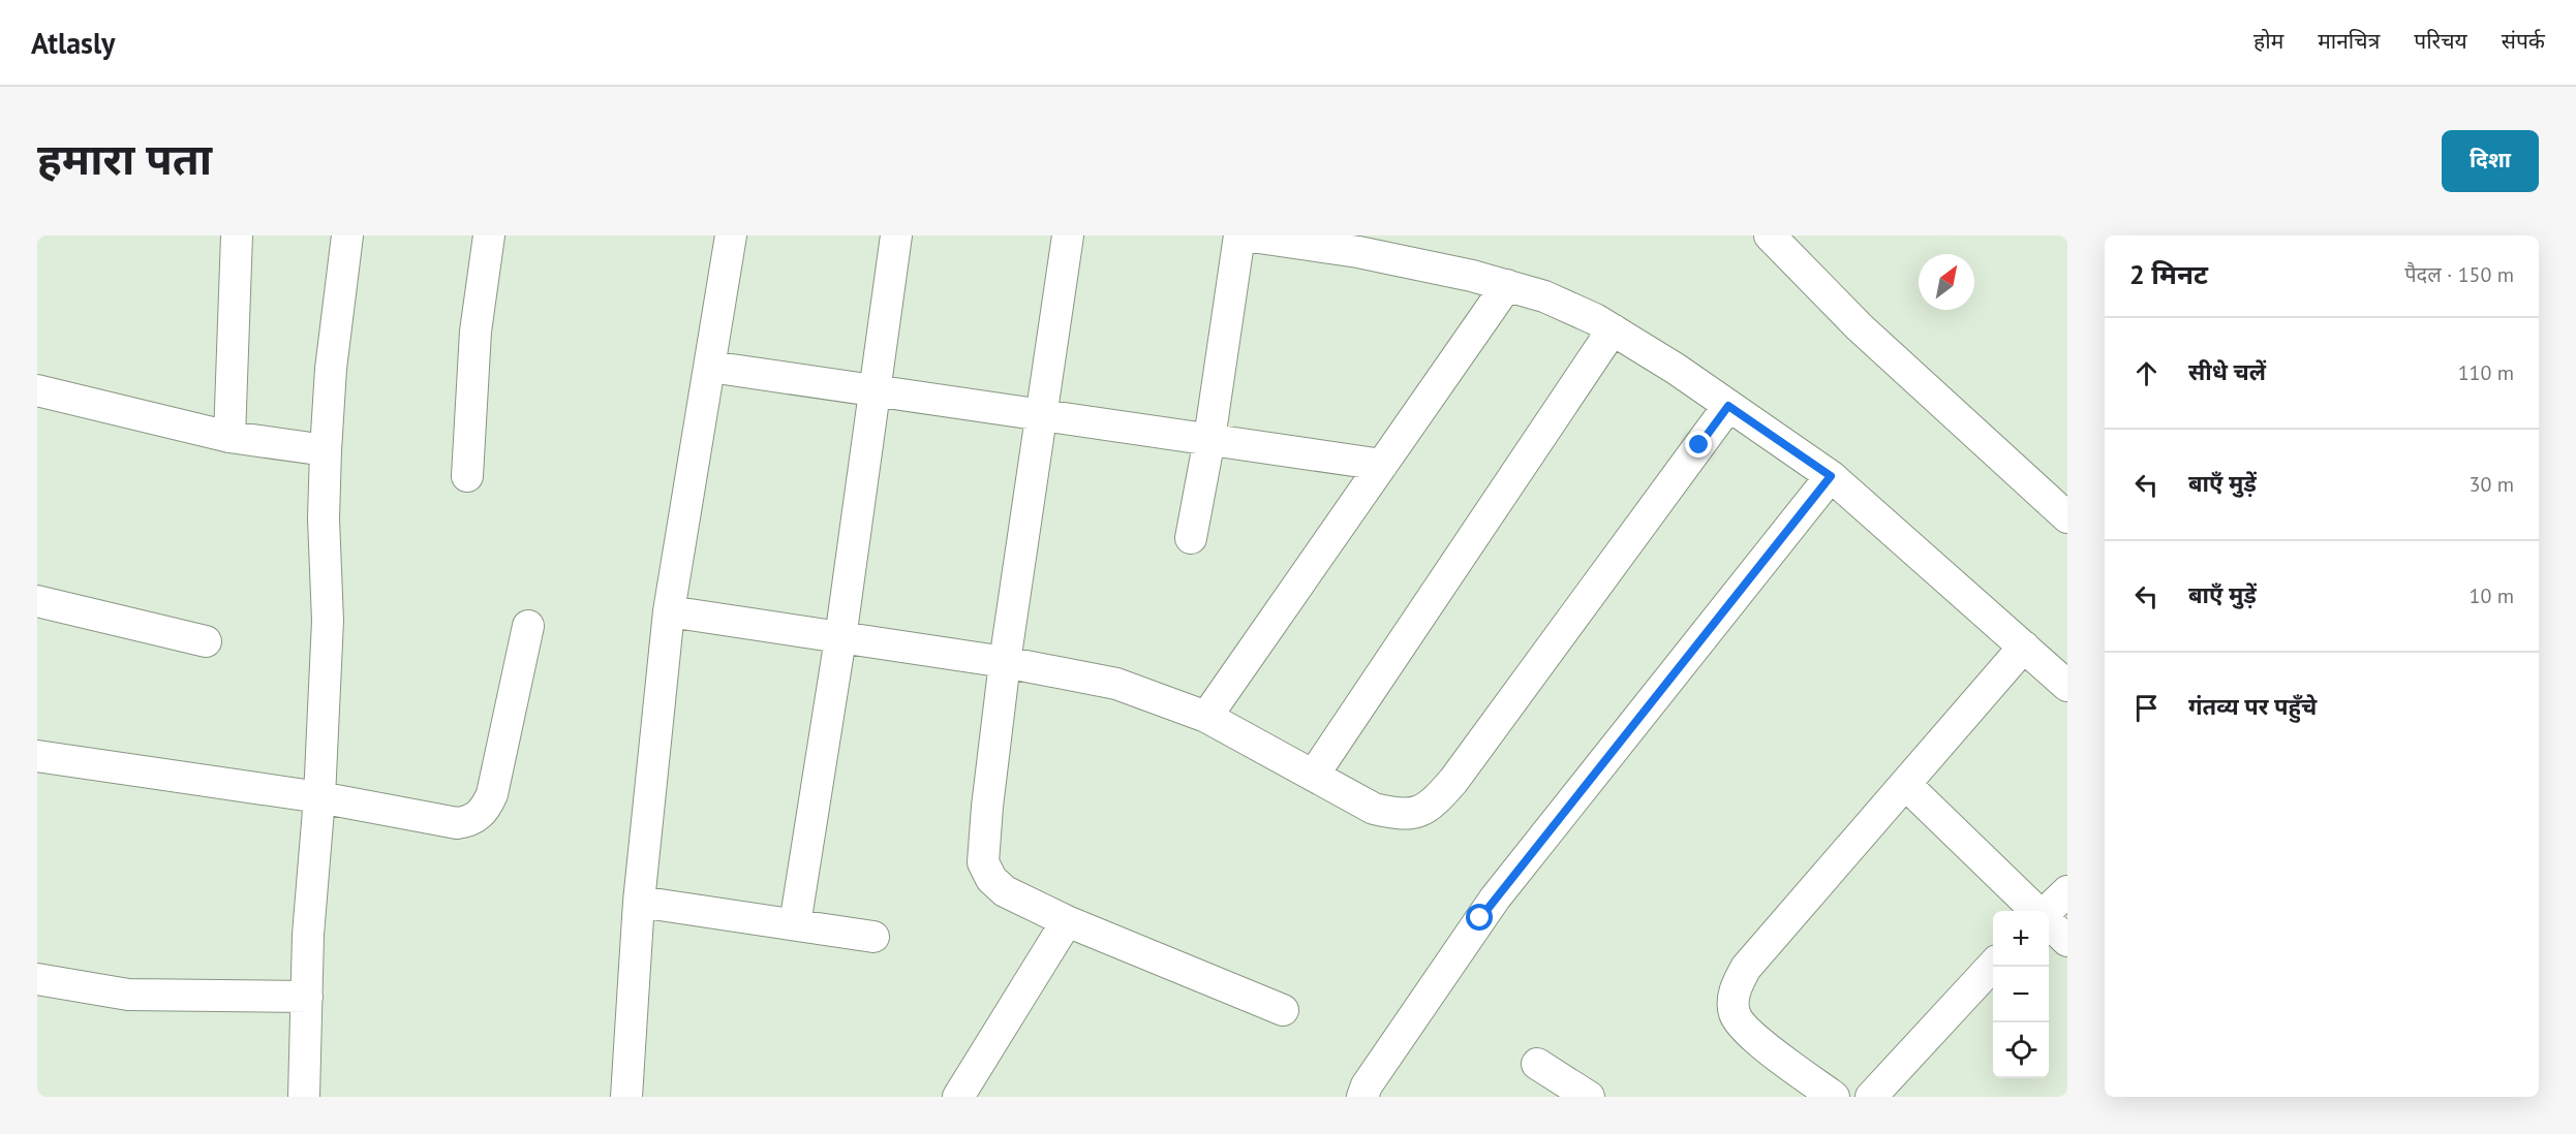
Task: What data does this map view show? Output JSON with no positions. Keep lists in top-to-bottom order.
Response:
{
  "north": "top right",
  "page": {
    "header": "Atlasly",
    "nav": [
      "होम",
      "मानचित्र",
      "परिचय",
      "संपर्क"
    ],
    "title": "हमारा पता",
    "buttons": "दिशा",
    "heading": ["2 मिनट", "पैदल · 150 m"],
    "list": [
      ["सीधे चलें", "110 m"],
      ["बाएँ मुड़ें", "30 m"],
      ["बाएँ मुड़ें", "10 m"],
      "गंतव्य पर पहुँचे"
    ],
    "map_buttons": ["+", "−"]
  }
}
